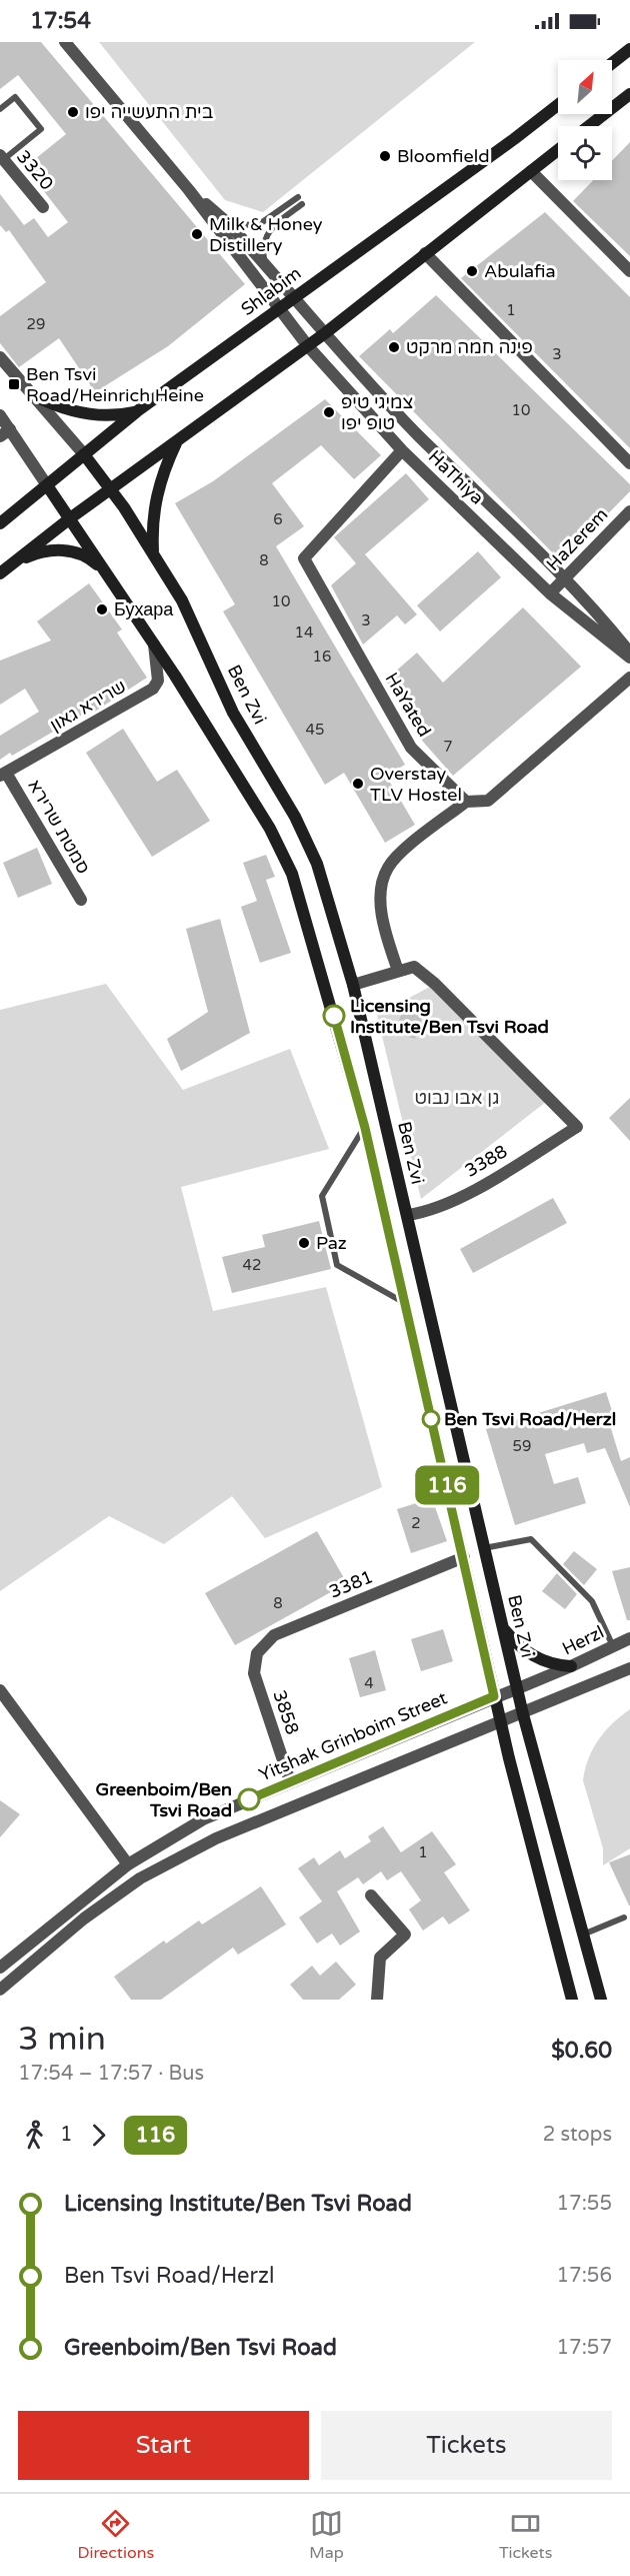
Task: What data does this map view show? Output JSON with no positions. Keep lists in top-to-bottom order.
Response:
{
  "streets": {
    "main road": ["Shlabim", "Ben Zvi"],
    "street": [
      "3320",
      "HaThiya",
      "HaZerem",
      "HaYated",
      "שרירא גאון",
      "סמטת שרירא",
      "3388",
      "3381",
      "Herzl",
      "3858",
      "Yitshak Grinboim Street"
    ]
  },
  "crossings": [
    ["Shlabim", "HaThiya"],
    ["Shlabim", "Ben Zvi"],
    ["HaThiya", "HaZerem"],
    ["HaThiya", "HaYated"],
    ["Ben Zvi", "3388"],
    ["Ben Zvi", "Herzl"],
    ["Ben Zvi", "Yitshak Grinboim Street"],
    ["שרירא גאון", "סמטת שרירא"],
    ["3381", "3858"],
    ["Herzl", "Yitshak Grinboim Street"],
    ["3858", "Yitshak Grinboim Street"]
  ],
  "parks": ["גן אבו נבוט"],
  "places": {
    "other": [
      "בית התעשייה יפו",
      "Bloomfield",
      "Milk & Honey Distillery",
      "Abulafia",
      "פינה חמה מרקט",
      "צמיגי טיפ טופ יפו",
      "Бухара",
      "Overstay TLV Hostel",
      "Licensing Institute/Ben Tsvi Road",
      "Paz",
      "Ben Tsvi Road/Herzl",
      "Greenboim/Ben Tsvi Road"
    ],
    "transit": ["Ben Tsvi Road/Heinrich Heine"]
  },
  "lines": ["bus line 116"],
  "house_numbers": [
    "1",
    "29",
    "3",
    "10",
    "6",
    "8",
    "10",
    "3",
    "14",
    "16",
    "45",
    "7",
    "42",
    "59",
    "2",
    "8",
    "4",
    "1"
  ],
  "north": "top right",
  "page": {
    "status": "17:54",
    "on_map": "116",
    "heading": ["3 min", "17:54 – 17:57 · Bus", "$0.60"],
    "legs": ["1", "116", "2 stops"],
    "list": [
      {
        "name": "Licensing Institute/Ben Tsvi Road",
        "value": "17:55"
      },
      {
        "name": "Ben Tsvi Road/Herzl",
        "value": "17:56"
      },
      {
        "name": "Greenboim/Ben Tsvi Road",
        "value": "17:57"
      }
    ],
    "buttons": ["Start", "Tickets"],
    "tabs": ["Directions", "Map", "Tickets"]
  }
}
